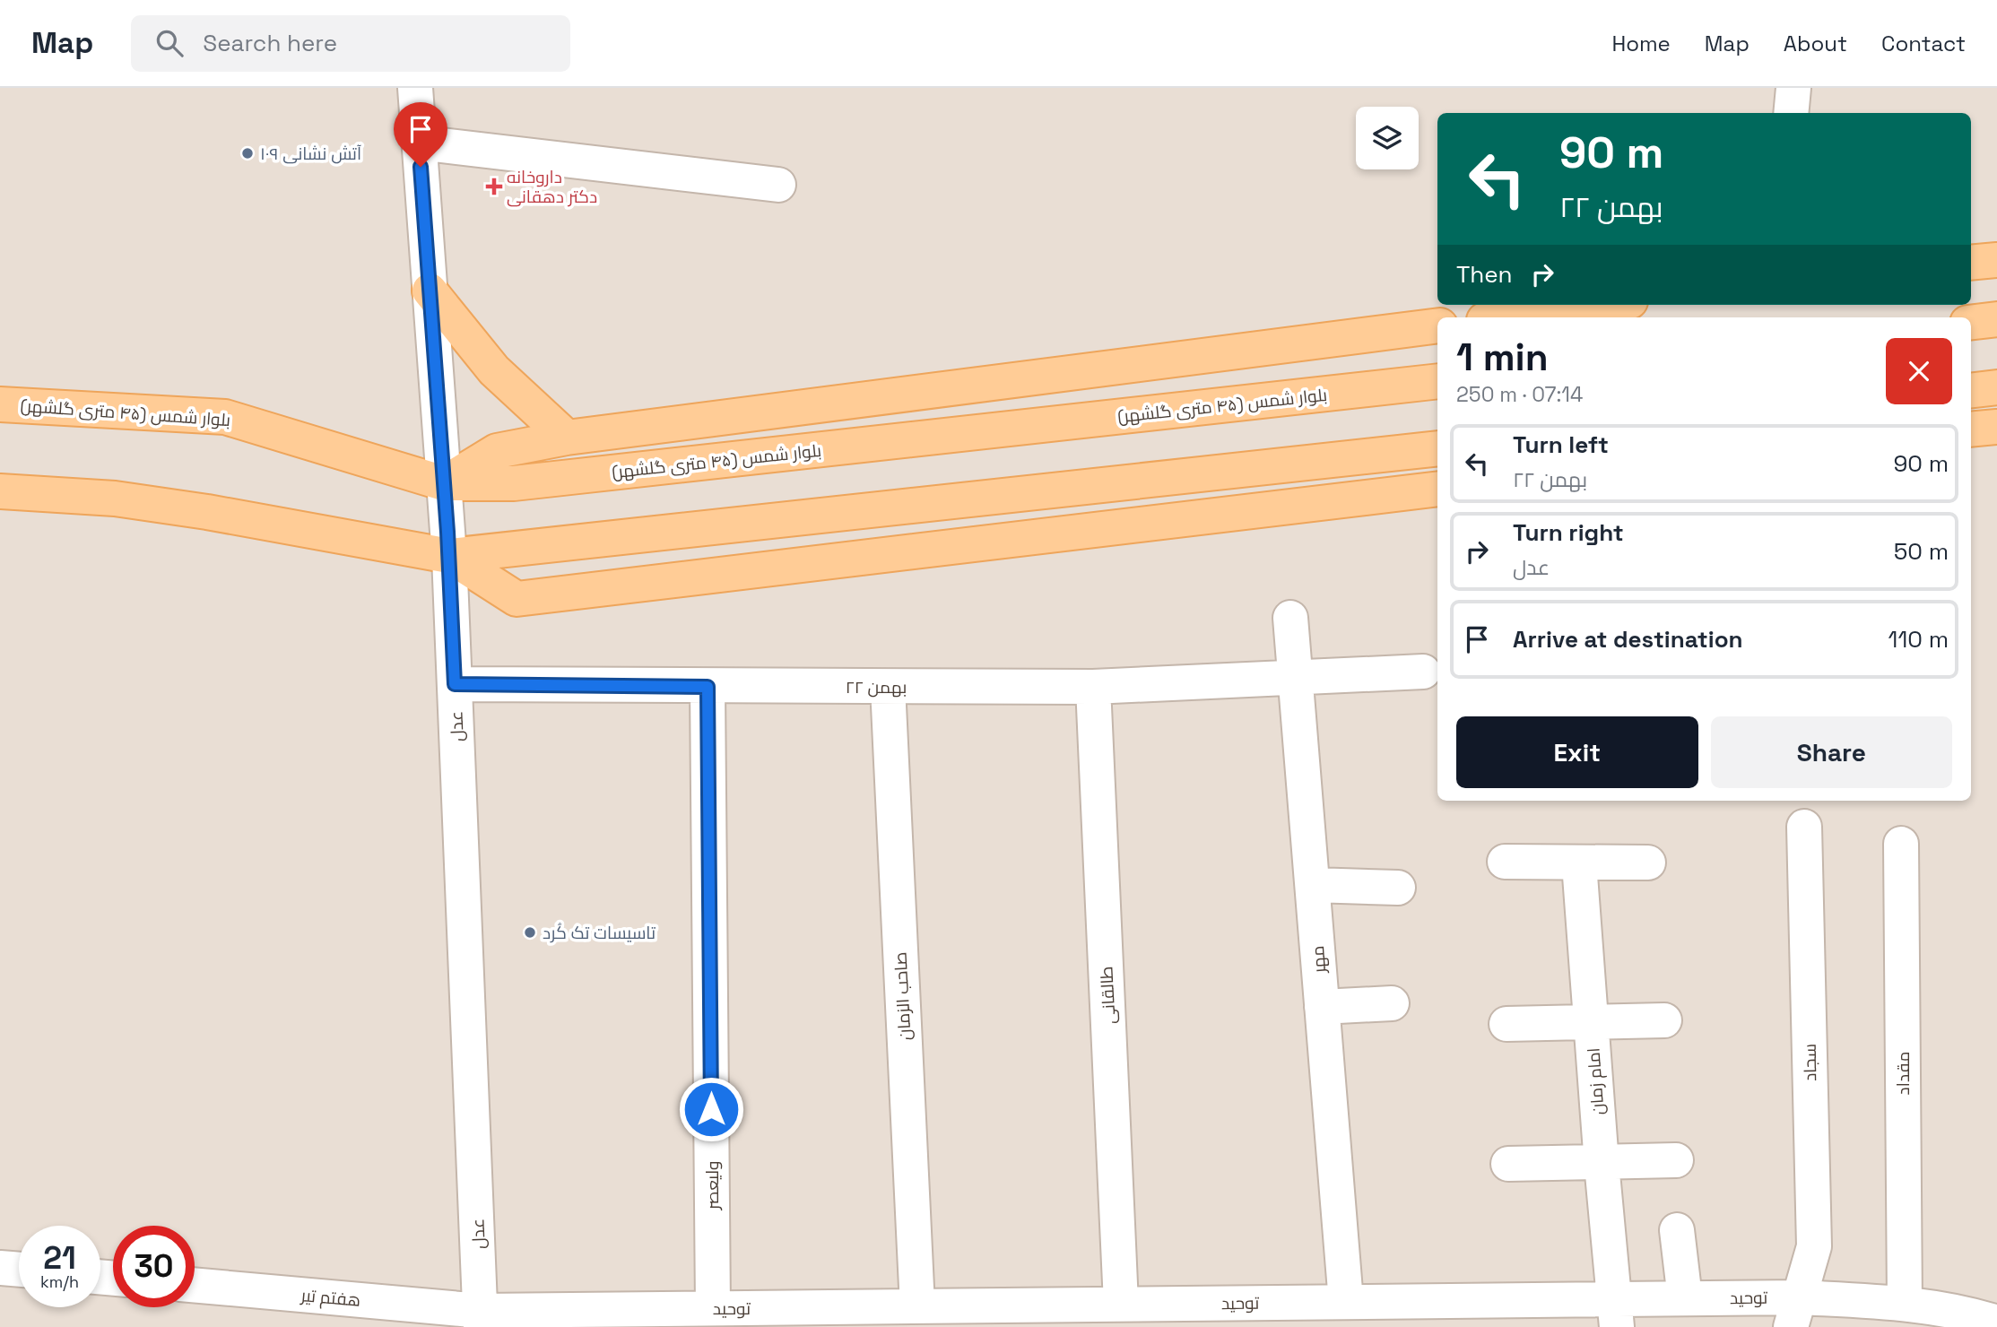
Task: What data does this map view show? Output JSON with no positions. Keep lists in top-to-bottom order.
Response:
{
  "streets": {
    "main road": ["بلوار شمس (۴۵ متری گلشهر)"],
    "street": [
      "۲۲ بهمن",
      "عدل",
      "مهر",
      "طالقانی",
      "صاحب الزمان",
      "سجاد",
      "مقداد",
      "امام زمان",
      "ولیعصر",
      "هفتم تیر",
      "توحید"
    ]
  },
  "crossings": [
    ["بلوار شمس (۴۵ متری گلشهر)", "عدل"],
    ["۲۲ بهمن", "عدل"],
    ["۲۲ بهمن", "مهر"],
    ["۲۲ بهمن", "طالقانی"],
    ["۲۲ بهمن", "صاحب الزمان"],
    ["۲۲ بهمن", "ولیعصر"],
    ["عدل", "هفتم تیر"],
    ["عدل", "توحید"],
    ["مهر", "توحید"],
    ["طالقانی", "توحید"],
    ["صاحب الزمان", "توحید"],
    ["سجاد", "توحید"],
    ["مقداد", "توحید"],
    ["امام زمان", "توحید"],
    ["ولیعصر", "توحید"],
    ["هفتم تیر", "توحید"]
  ],
  "places": {
    "other": ["آتش نشانی ۱۰۹", "تاسیسات تک کُرد"],
    "health": ["داروخانه دکتر دهقانی"]
  },
  "page": {
    "header": "Map",
    "search": "Search here",
    "nav": [
      "Home",
      "Map",
      "About",
      "Contact"
    ],
    "turn": ["90 m", "۲۲ بهمن"],
    "then": "Then",
    "heading": ["1 min", "250 m · 07:14"],
    "list": [
      {
        "name": "Turn left",
        "note": "۲۲ بهمن",
        "value": "90 m"
      },
      {
        "name": "Turn right",
        "note": "عدل",
        "value": "50 m"
      },
      {
        "name": "Arrive at destination",
        "value": "110 m"
      }
    ],
    "buttons": ["Exit", "Share"],
    "speed": "21 km/h",
    "limit": "30"
  }
}
